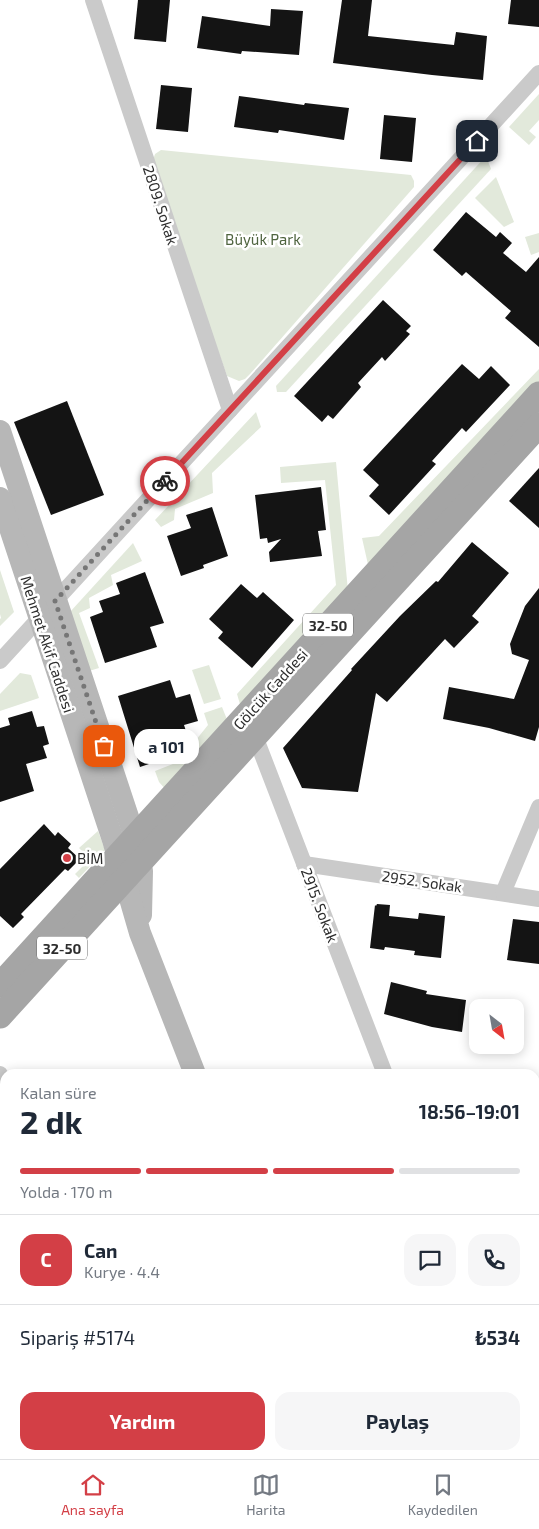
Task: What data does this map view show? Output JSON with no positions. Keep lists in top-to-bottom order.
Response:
{
  "streets": {
    "main road": ["32-50", "Gölcük Caddesi"],
    "street": [
      "2809. Sokak",
      "Mehmet Akif Caddesi",
      "2952. Sokak",
      "2915. Sokak"
    ]
  },
  "crossings": [
    ["Mehmet Akif Caddesi", "Gölcük Caddesi"],
    ["Gölcük Caddesi", "2915. Sokak"],
    ["2952. Sokak", "2915. Sokak"]
  ],
  "parks": ["Büyük Park"],
  "places": ["a 101", "BİM"],
  "north": "bottom right",
  "page": {
    "bubble": "a 101",
    "heading": ["2 dk", "Kalan süre", "18:56–19:01"],
    "panel": [
      "Can",
      "Kurye · 4.4",
      "Sipariş #5174",
      "₺534"
    ],
    "bar": "Yolda · 170 m",
    "round": "C",
    "buttons": ["Yardım", "Paylaş"],
    "tabs": ["Ana sayfa", "Harita", "Kaydedilen"]
  }
}
